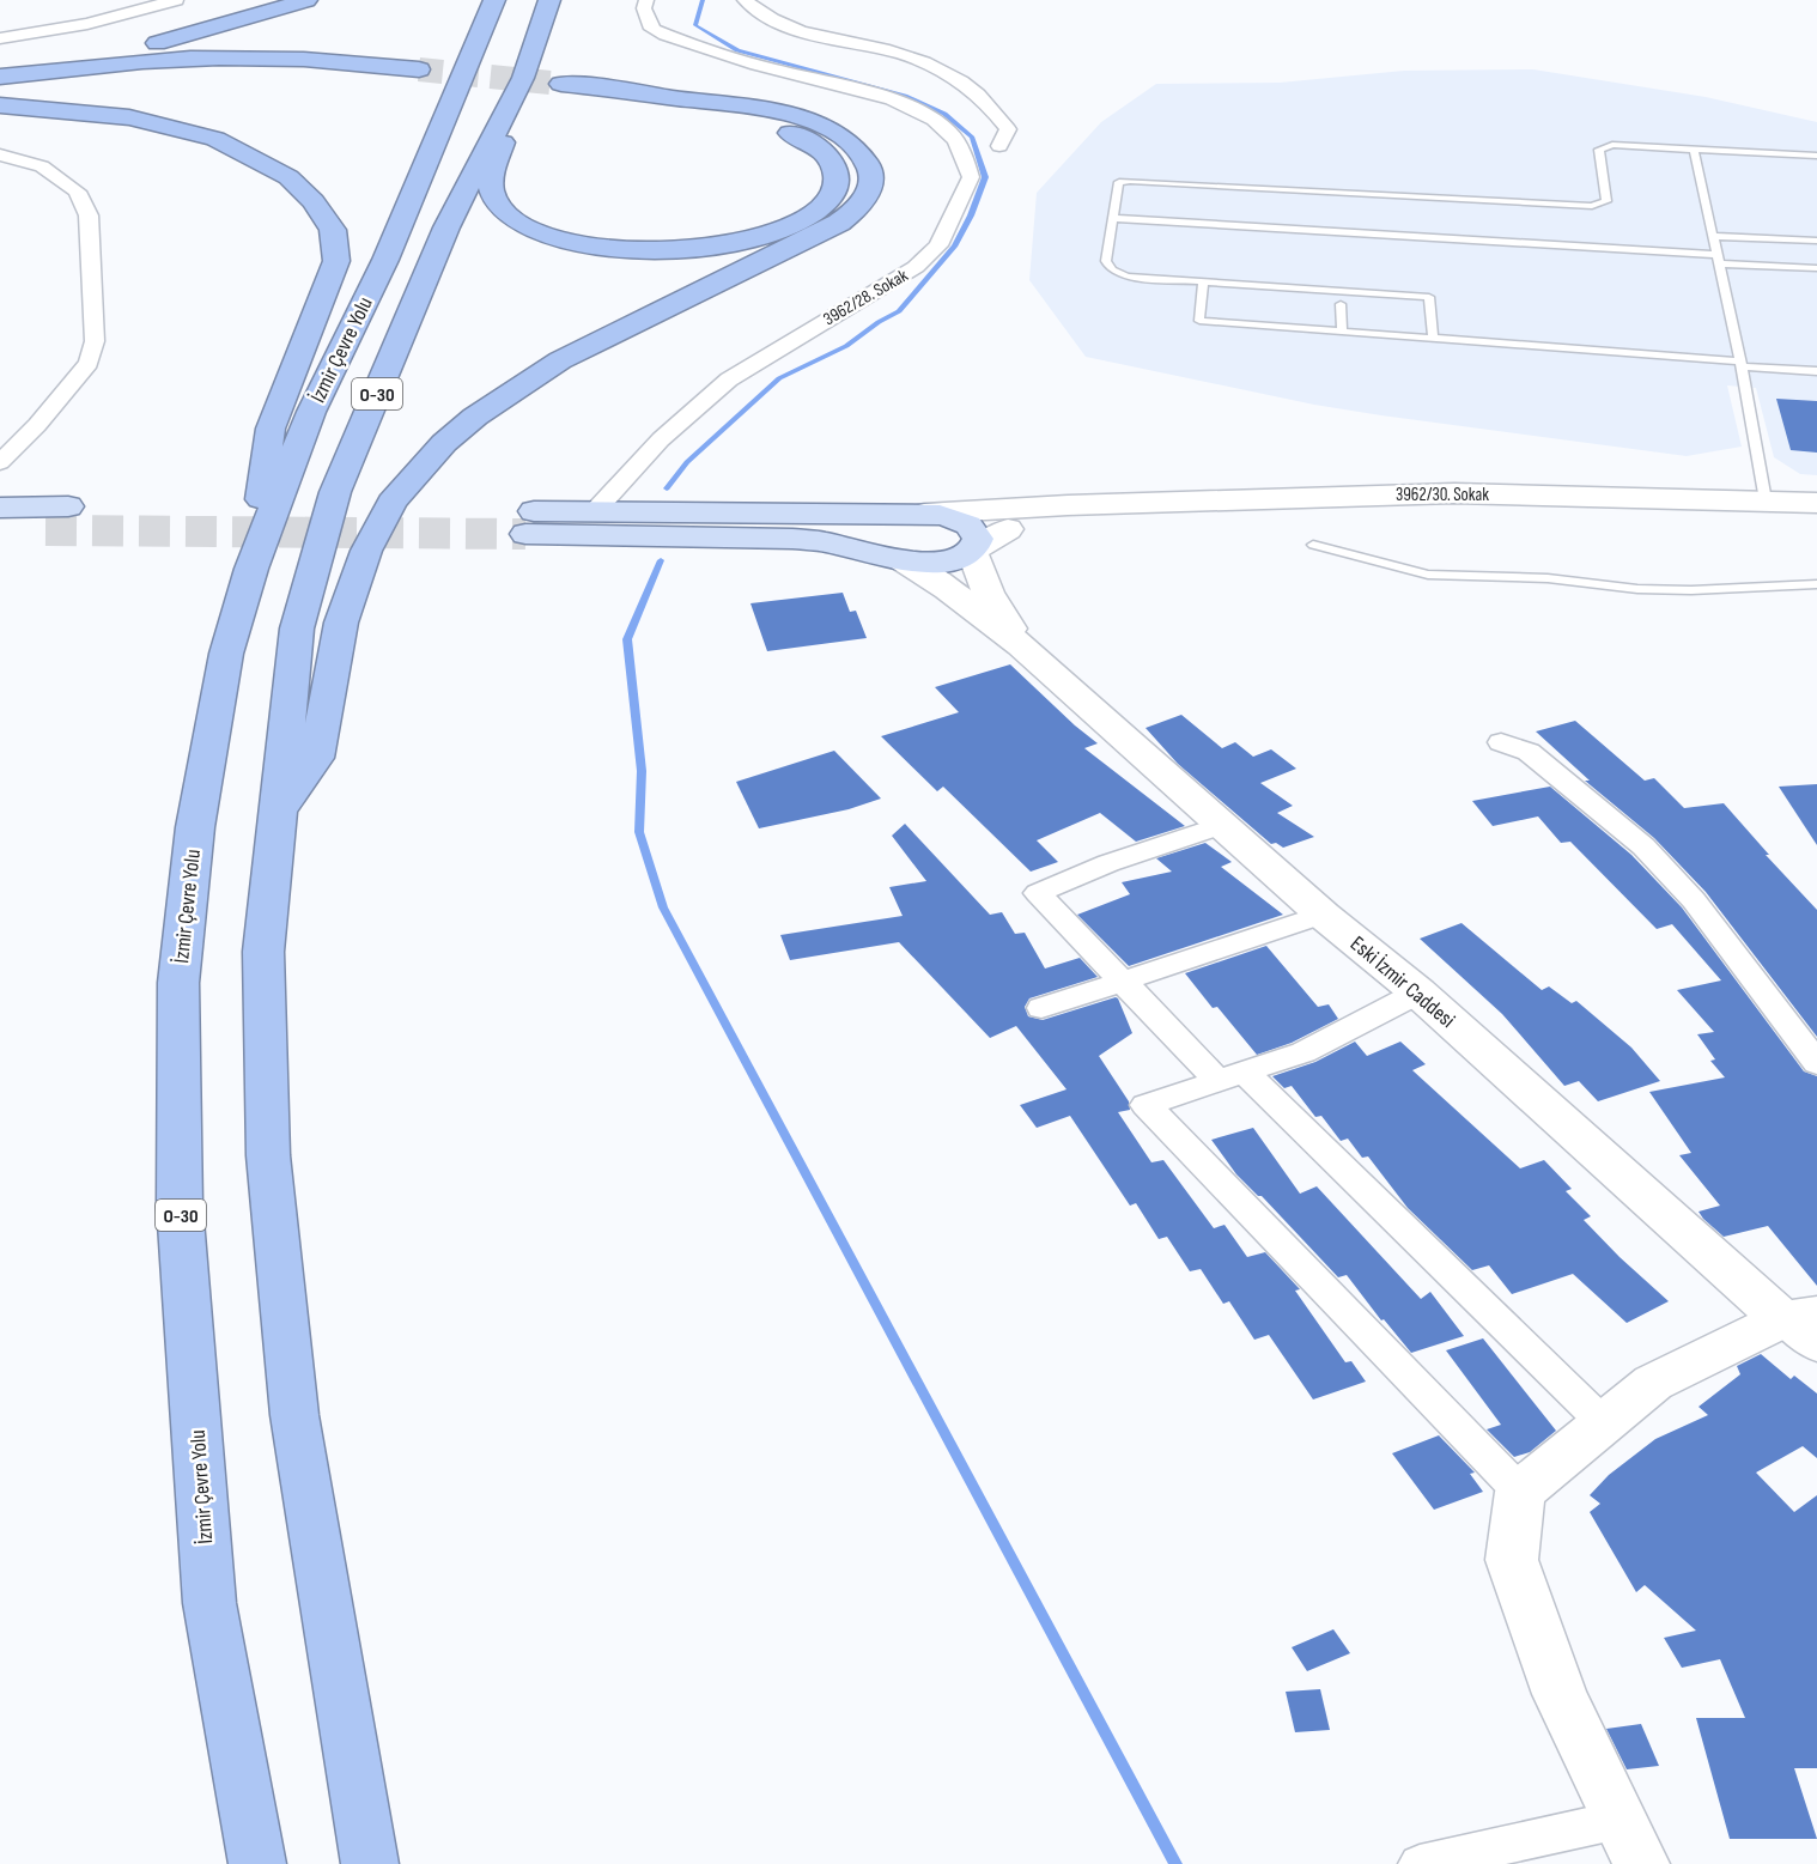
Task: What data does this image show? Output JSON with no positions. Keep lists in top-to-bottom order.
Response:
{
  "streets": {
    "highway": ["İzmir Çevre Yolu", "O-30"],
    "street": ["3962/28. Sokak", "3962/30. Sokak", "Eski İzmir Caddesi"]
  }
}
